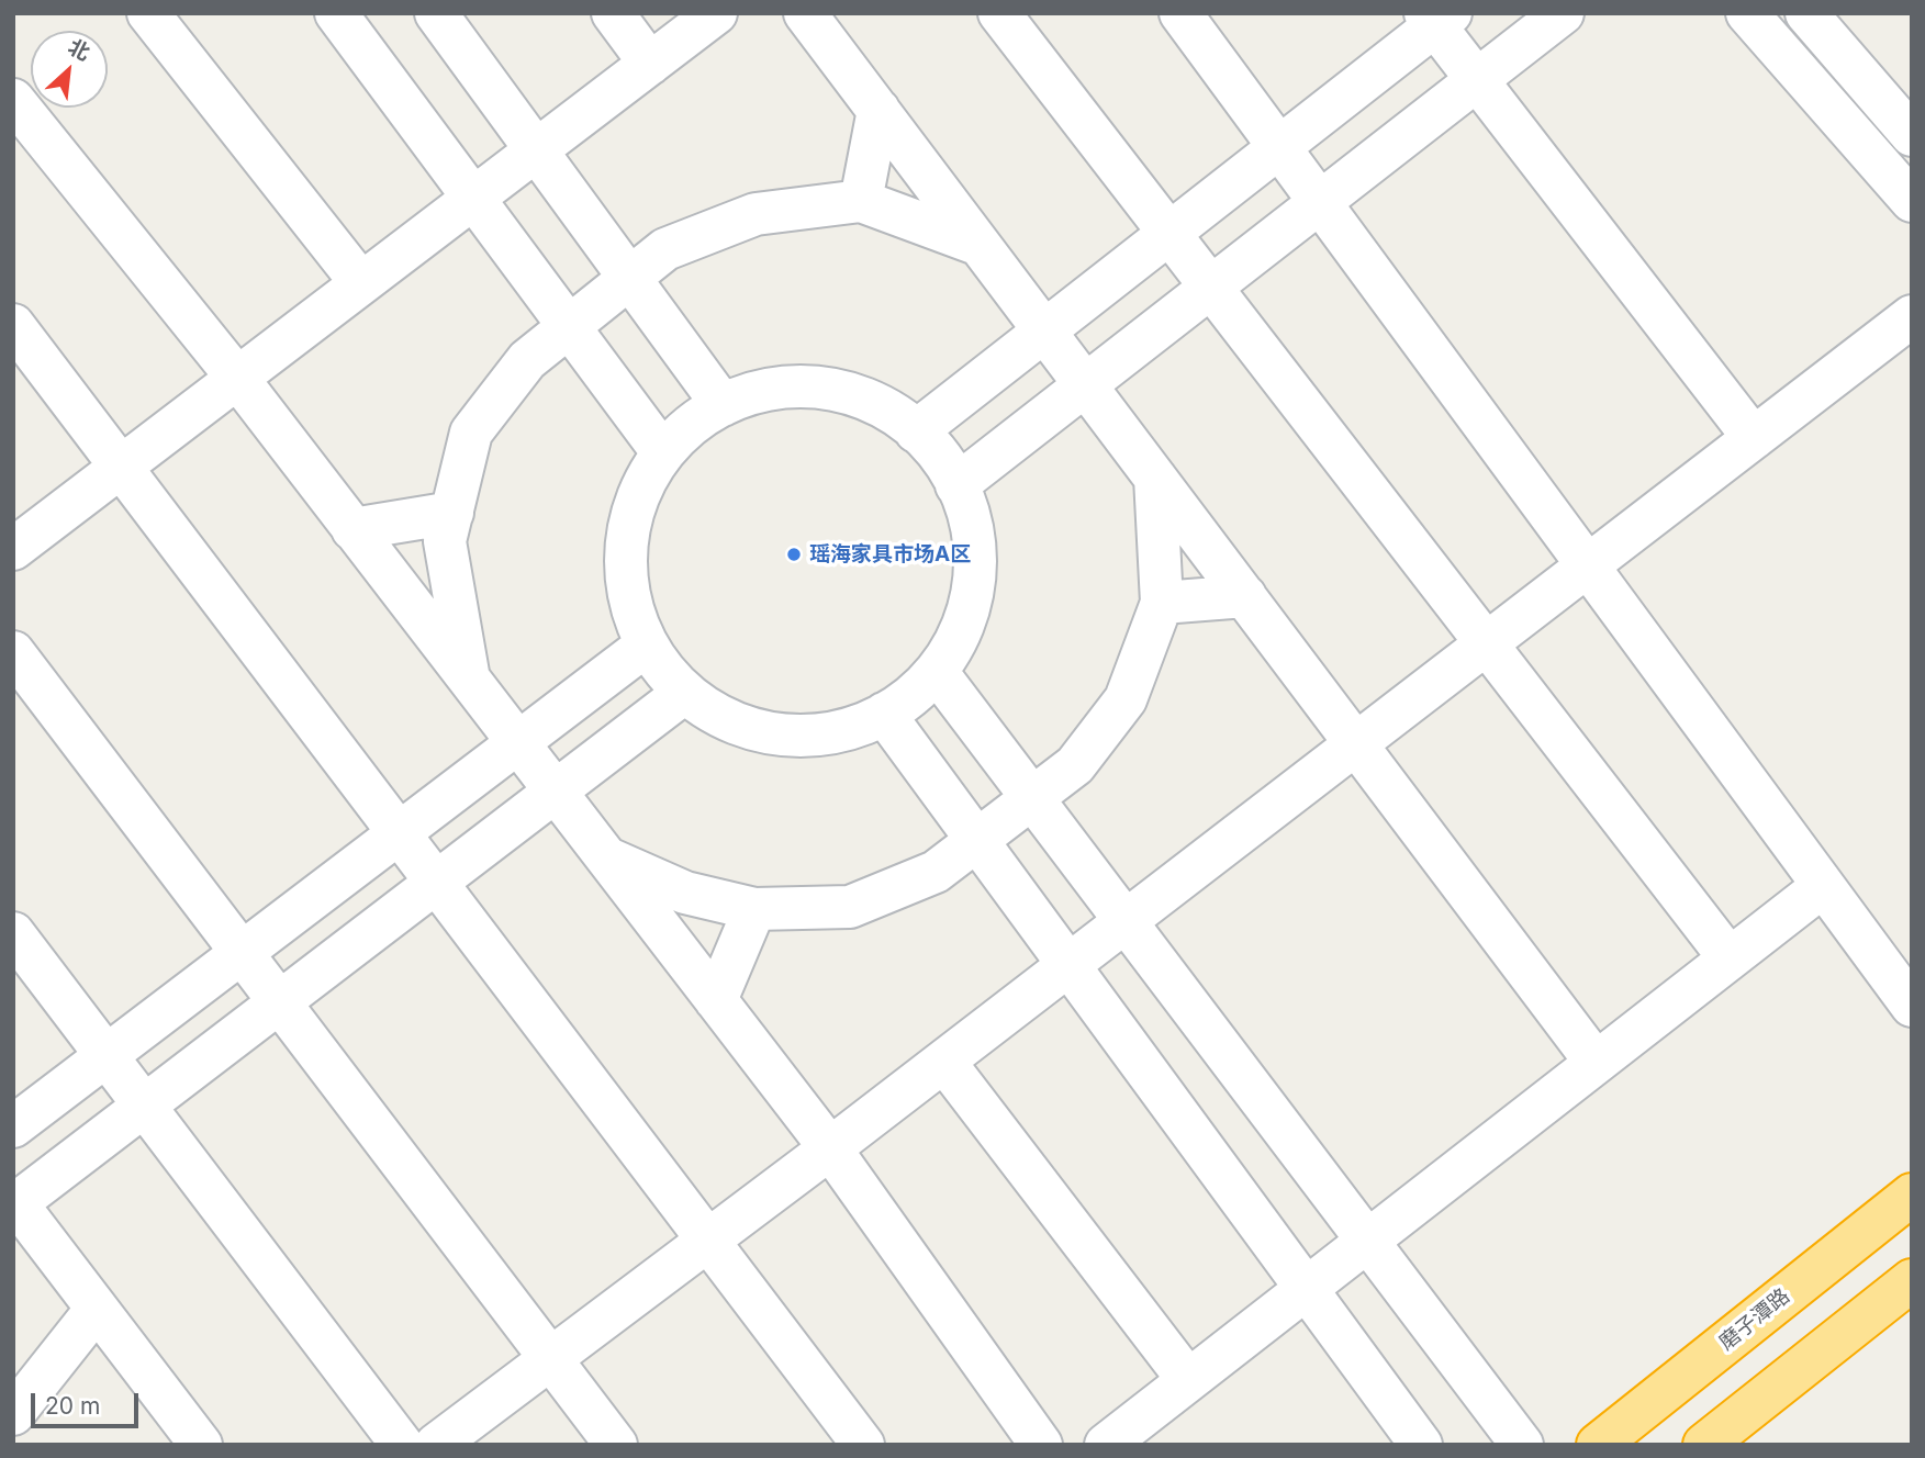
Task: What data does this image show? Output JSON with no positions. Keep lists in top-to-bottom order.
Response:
{
  "streets": {
    "highway": ["磨子潭路"]
  },
  "places": ["瑶海家具市场A区"],
  "scale_bar": "20 m",
  "north": "top right"
}
